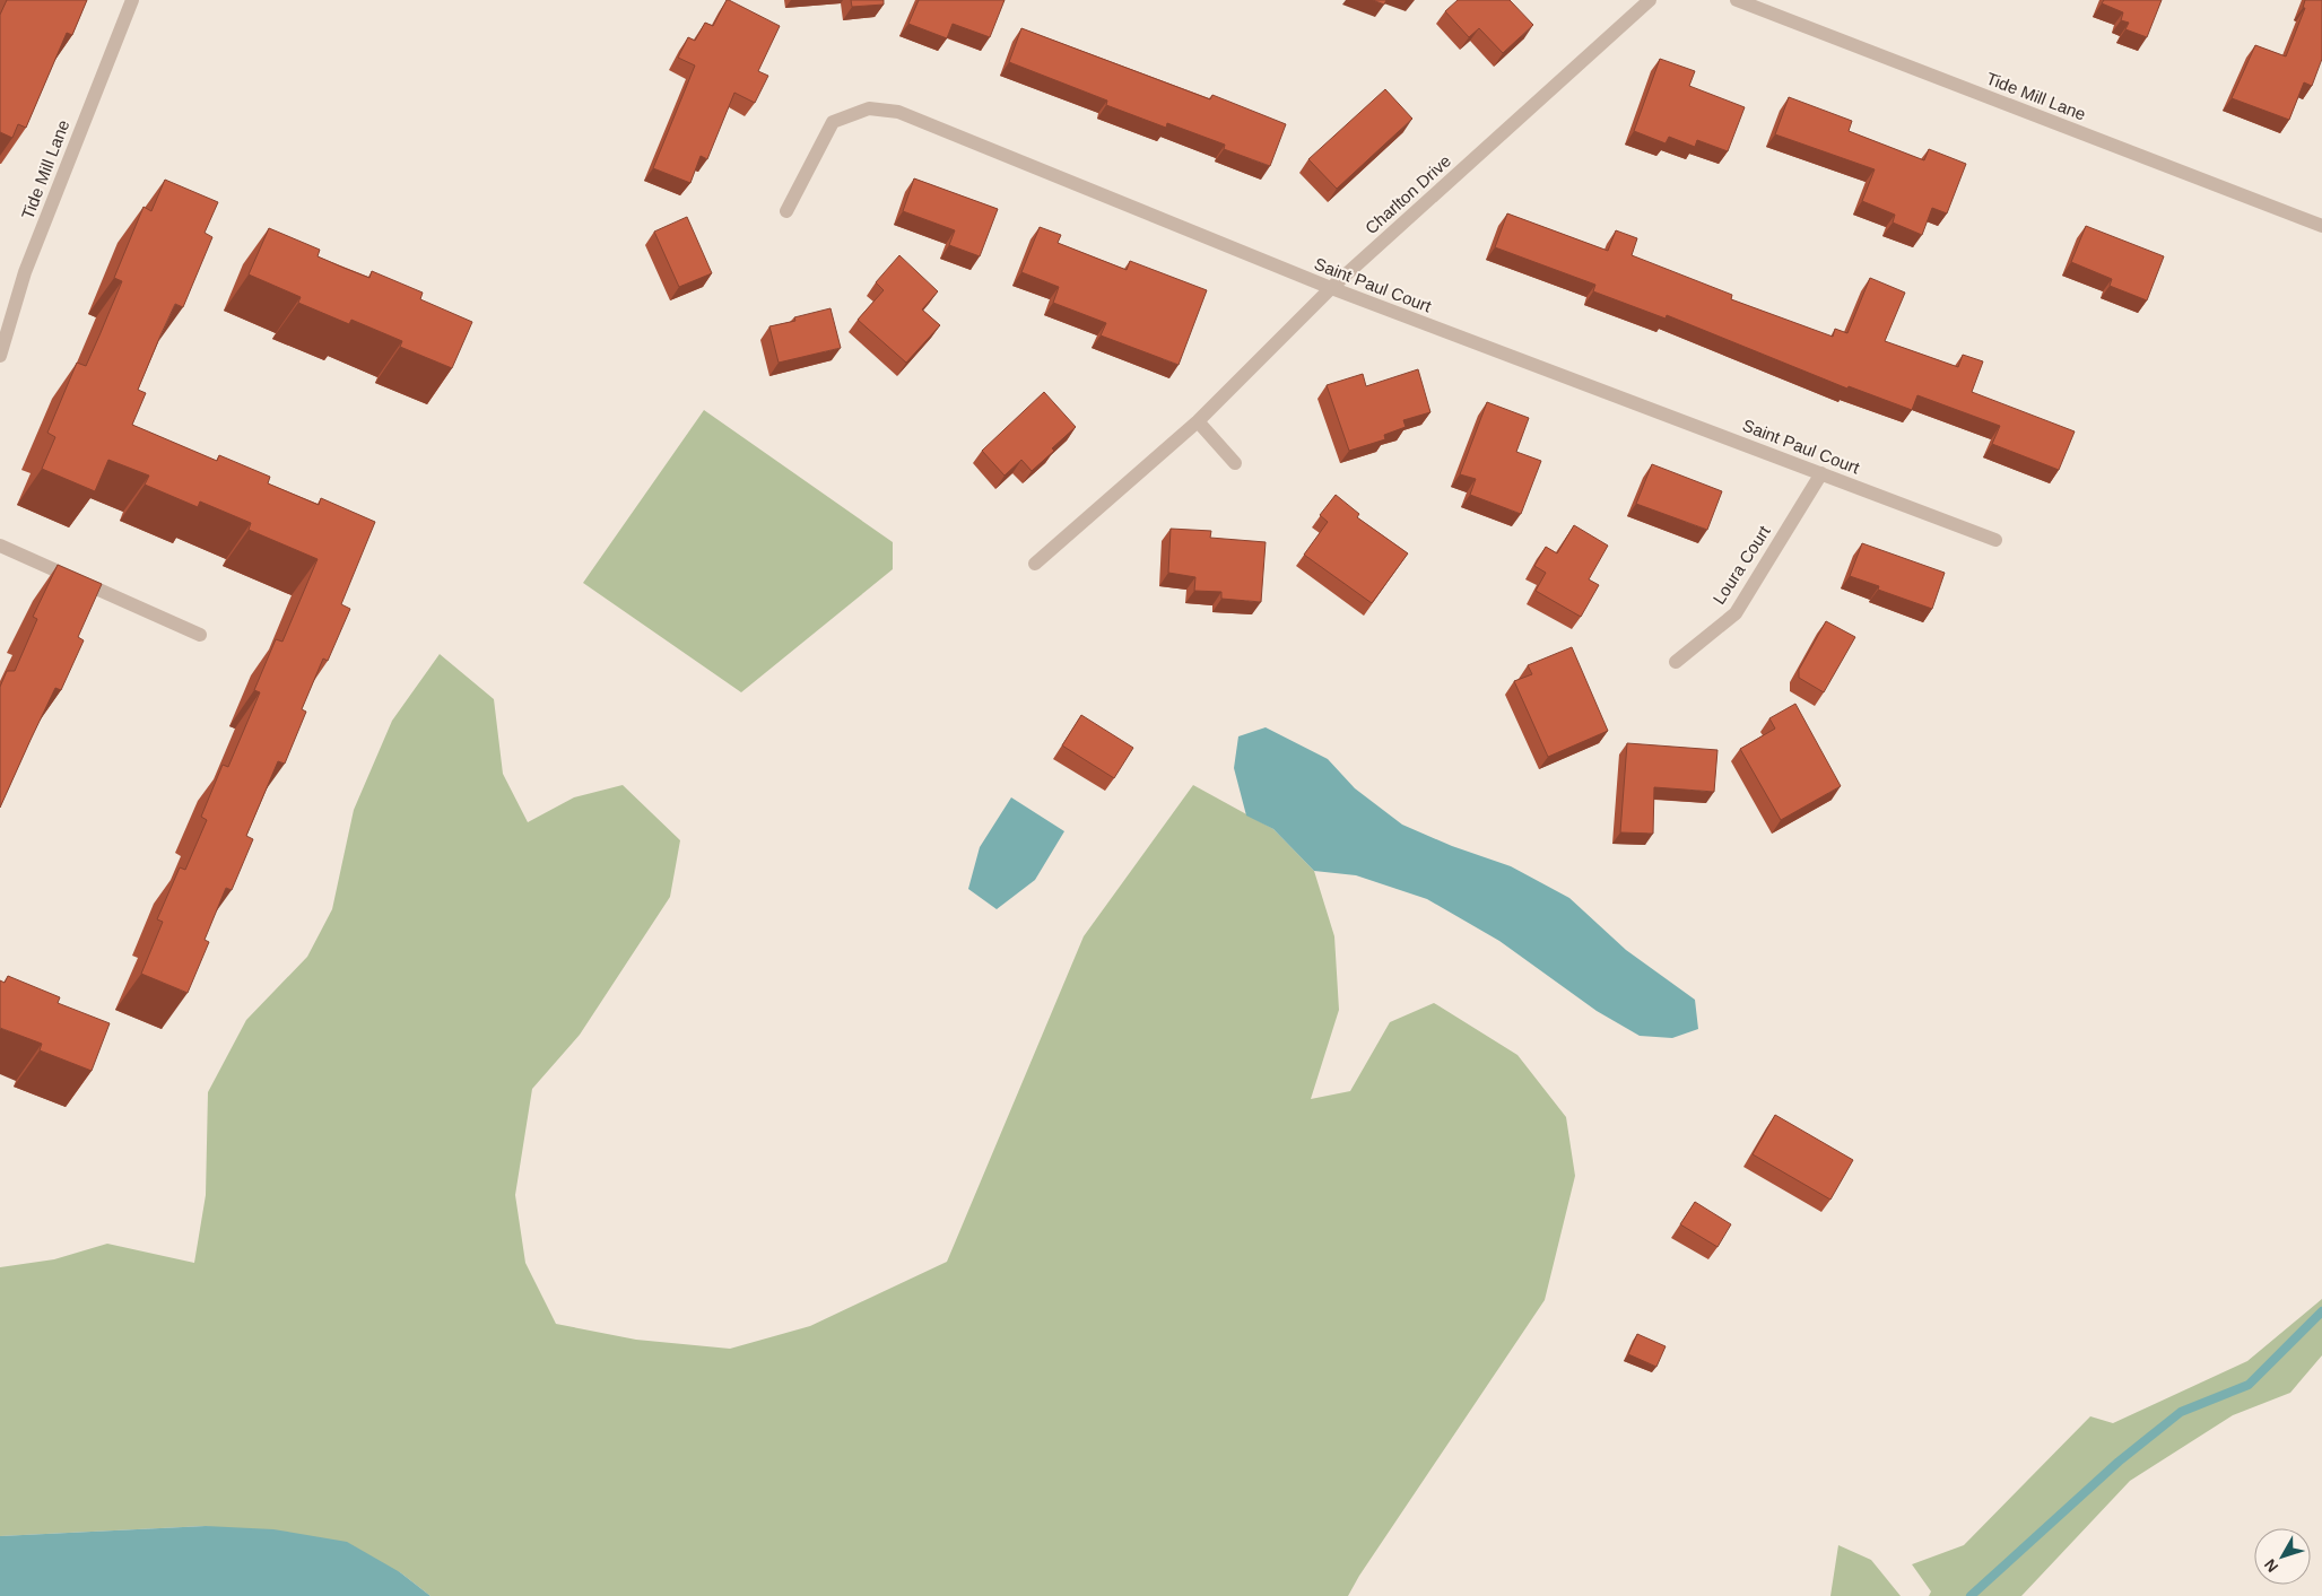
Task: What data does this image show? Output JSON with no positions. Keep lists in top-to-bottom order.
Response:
{
  "streets": {
    "street": [
      "Tide Mill Lane",
      "Charlton Drive",
      "Saint Paul Court",
      "Loura Court"
    ]
  },
  "crossings": [
    ["Charlton Drive", "Saint Paul Court"],
    ["Saint Paul Court", "Loura Court"]
  ],
  "north": "bottom left"
}
